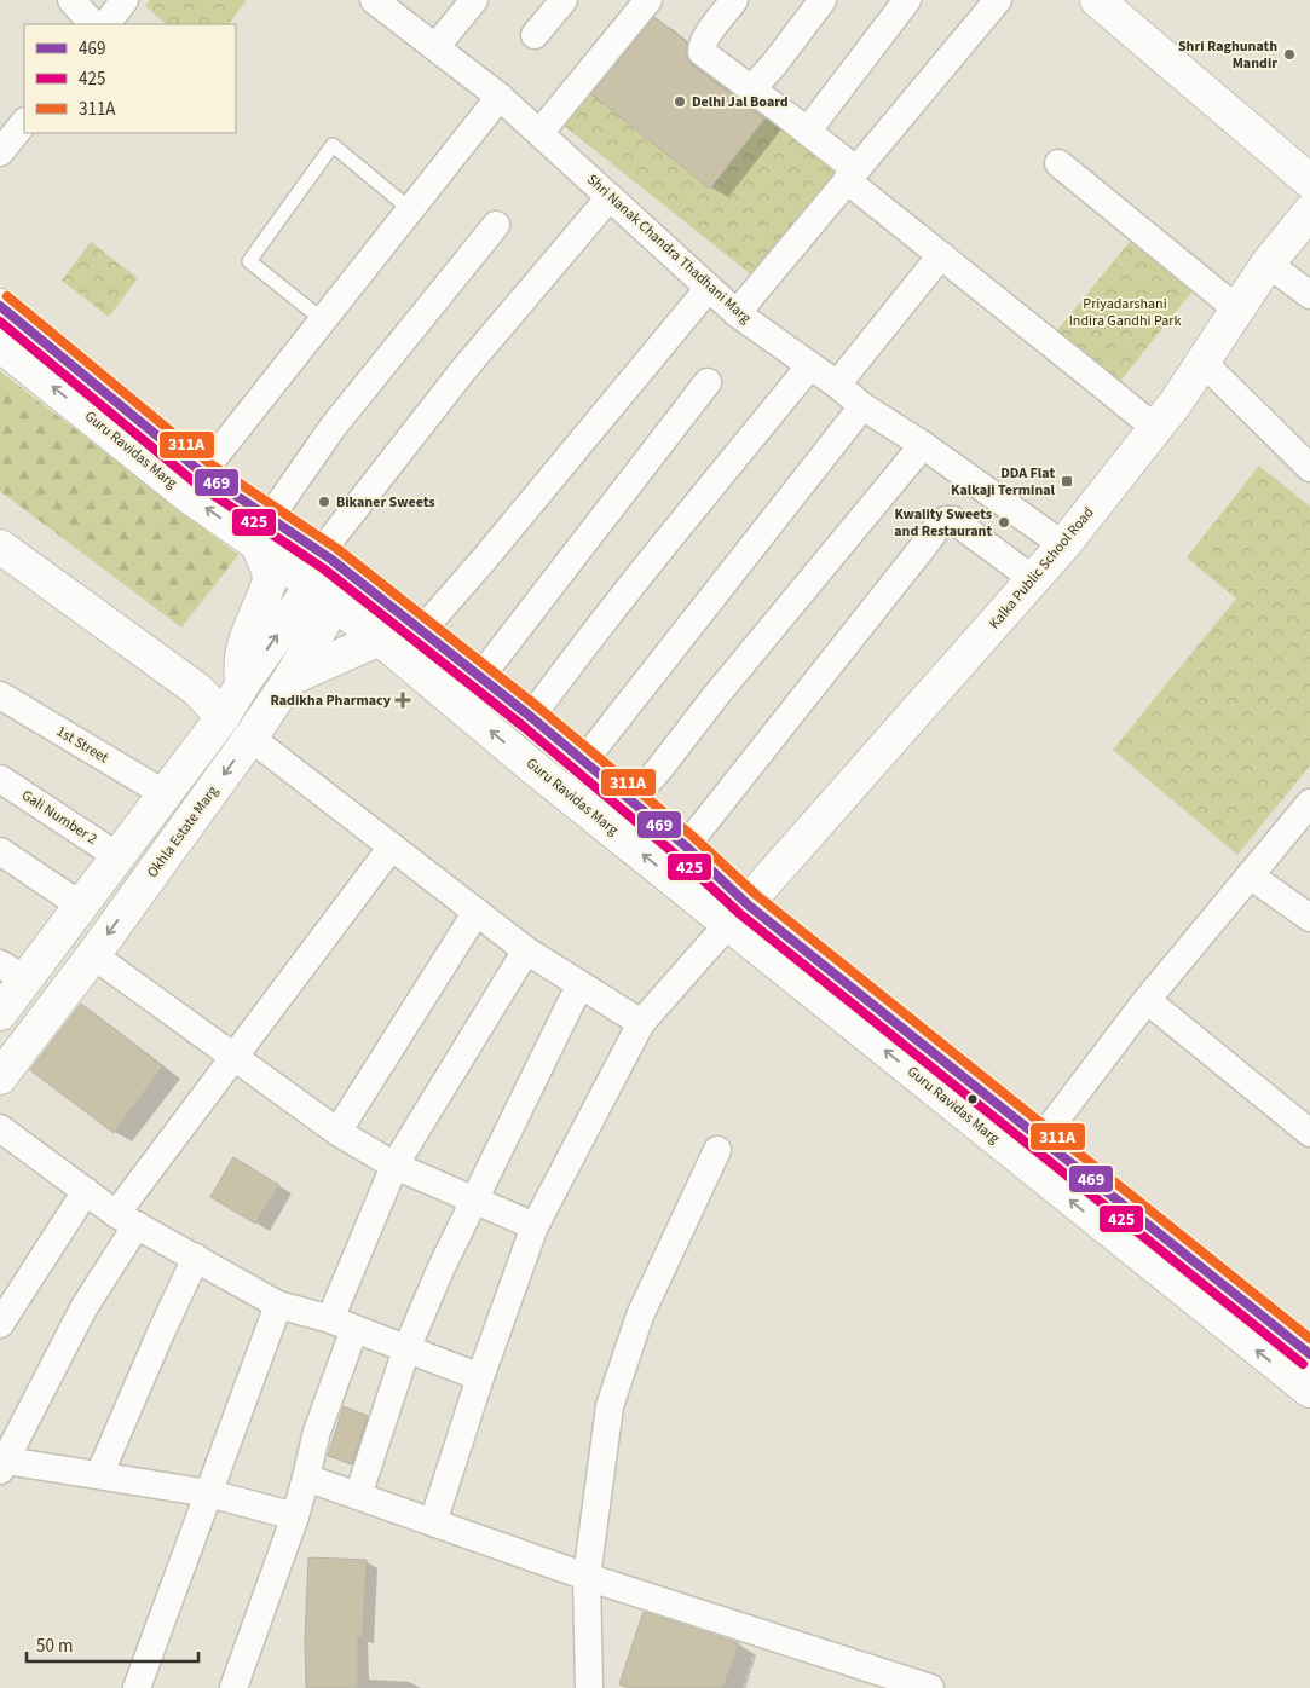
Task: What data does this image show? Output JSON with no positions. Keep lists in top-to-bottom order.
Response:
{
  "streets": {
    "main road": ["Guru Ravidas Marg", "Kalka Public School Road", "Okhla Estate Marg"],
    "street": ["Shri Nanak Chandra Thadhani Marg", "1st Street", "Gali Number 2"]
  },
  "crossings": [
    ["Shri Nanak Chandra Thadhani Marg", "Kalka Public School Road"],
    ["Guru Ravidas Marg", "Kalka Public School Road"],
    ["Guru Ravidas Marg", "Okhla Estate Marg"],
    ["1st Street", "Okhla Estate Marg"],
    ["Gali Number 2", "Okhla Estate Marg"]
  ],
  "parks": ["Priyadarshani Indira Gandhi Park"],
  "places": {
    "other": [
      "Shri Raghunath Mandir",
      "Delhi Jal Board",
      "Bikaner Sweets",
      "Kwality Sweets and Restaurant"
    ],
    "transit": ["DDA Flat Kalkaji Terminal"],
    "health": ["Radikha Pharmacy"]
  },
  "lines": ["transit line 311A", "transit line 469", "transit line 425"],
  "legend": ["469", "425", "311A"],
  "scale_bar": "50 m"
}
